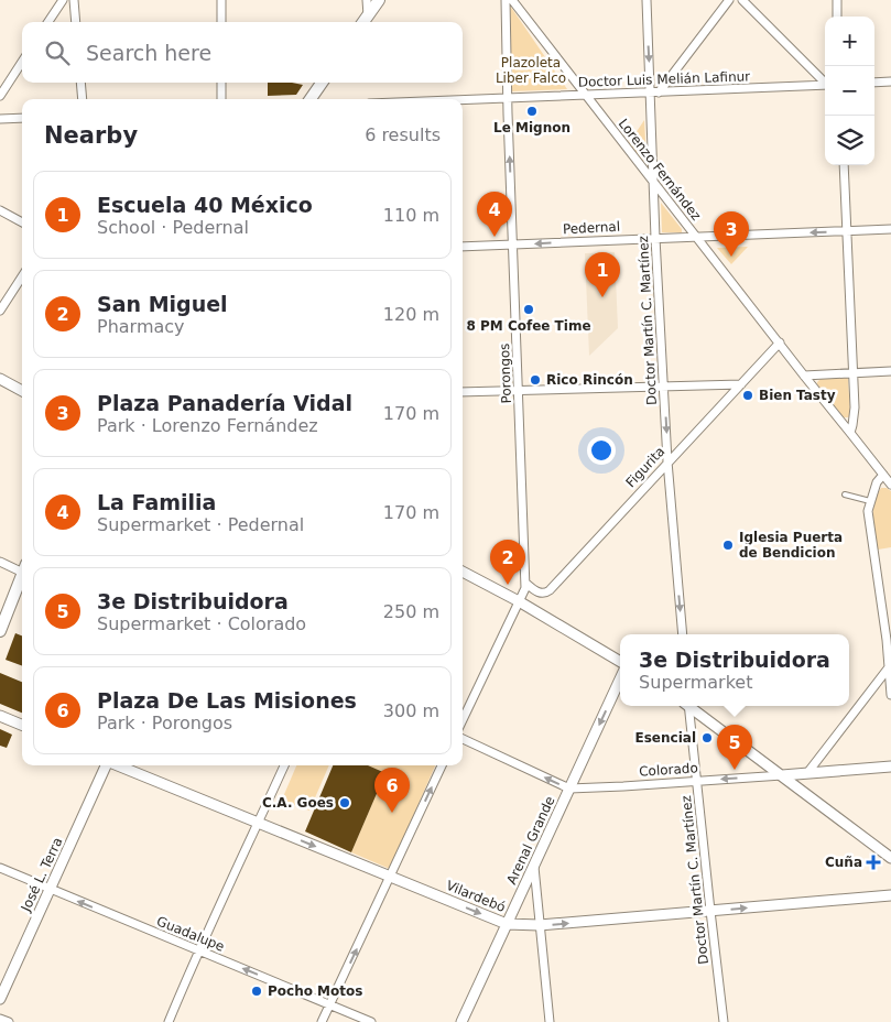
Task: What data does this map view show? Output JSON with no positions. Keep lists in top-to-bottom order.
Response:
{
  "streets": {
    "street": [
      "Doctor Luis Melián Lafinur",
      "Lorenzo Fernández",
      "Pedernal",
      "Doctor Martín C. Martínez",
      "Porongos",
      "Figurita",
      "Colorado",
      "Arenal Grande",
      "José L. Terra",
      "Vilardebó",
      "Guadalupe"
    ]
  },
  "crossings": [
    ["Doctor Luis Melián Lafinur", "Lorenzo Fernández"],
    ["Doctor Luis Melián Lafinur", "Doctor Martín C. Martínez"],
    ["Doctor Luis Melián Lafinur", "Porongos"],
    ["Lorenzo Fernández", "Pedernal"],
    ["Lorenzo Fernández", "Doctor Martín C. Martínez"],
    ["Lorenzo Fernández", "Figurita"],
    ["Pedernal", "Doctor Martín C. Martínez"],
    ["Pedernal", "Porongos"],
    ["Doctor Martín C. Martínez", "Figurita"],
    ["Doctor Martín C. Martínez", "Colorado"],
    ["Doctor Martín C. Martínez", "Vilardebó"],
    ["Porongos", "Figurita"],
    ["Colorado", "Arenal Grande"],
    ["Arenal Grande", "Vilardebó"],
    ["José L. Terra", "Guadalupe"]
  ],
  "one_way": [
    "Pedernal",
    "Doctor Martín C. Martínez",
    "Vilardebó",
    "Guadalupe"
  ],
  "parks": ["Plazoleta Liber Falco"],
  "places": {
    "other": [
      "Le Mignon",
      "8 PM Cofee Time",
      "Rico Rincón",
      "Bien Tasty",
      "Iglesia Puerta de Bendicion",
      "Esencial",
      "C.A. Goes",
      "Pocho Motos"
    ],
    "health": ["Cuña"]
  },
  "page": {
    "map_buttons": ["+", "−"],
    "search": "Search here",
    "heading": ["Nearby", "6 results"],
    "list": [
      {
        "mark": "1",
        "name": "Escuela 40 México",
        "note": "School · Pedernal",
        "value": "110 m"
      },
      {
        "mark": "2",
        "name": "San Miguel",
        "note": "Pharmacy",
        "value": "120 m"
      },
      {
        "mark": "3",
        "name": "Plaza Panadería Vidal",
        "note": "Park · Lorenzo Fernández",
        "value": "170 m"
      },
      {
        "mark": "4",
        "name": "La Familia",
        "note": "Supermarket · Pedernal",
        "value": "170 m"
      },
      {
        "mark": "5",
        "name": "3e Distribuidora",
        "note": "Supermarket · Colorado",
        "value": "250 m"
      },
      {
        "mark": "6",
        "name": "Plaza De Las Misiones",
        "note": "Park · Porongos",
        "value": "300 m"
      }
    ],
    "pins": [
      "4",
      "3",
      "1",
      "2",
      "5",
      "6"
    ],
    "popup": ["3e Distribuidora", "Supermarket"]
  }
}
